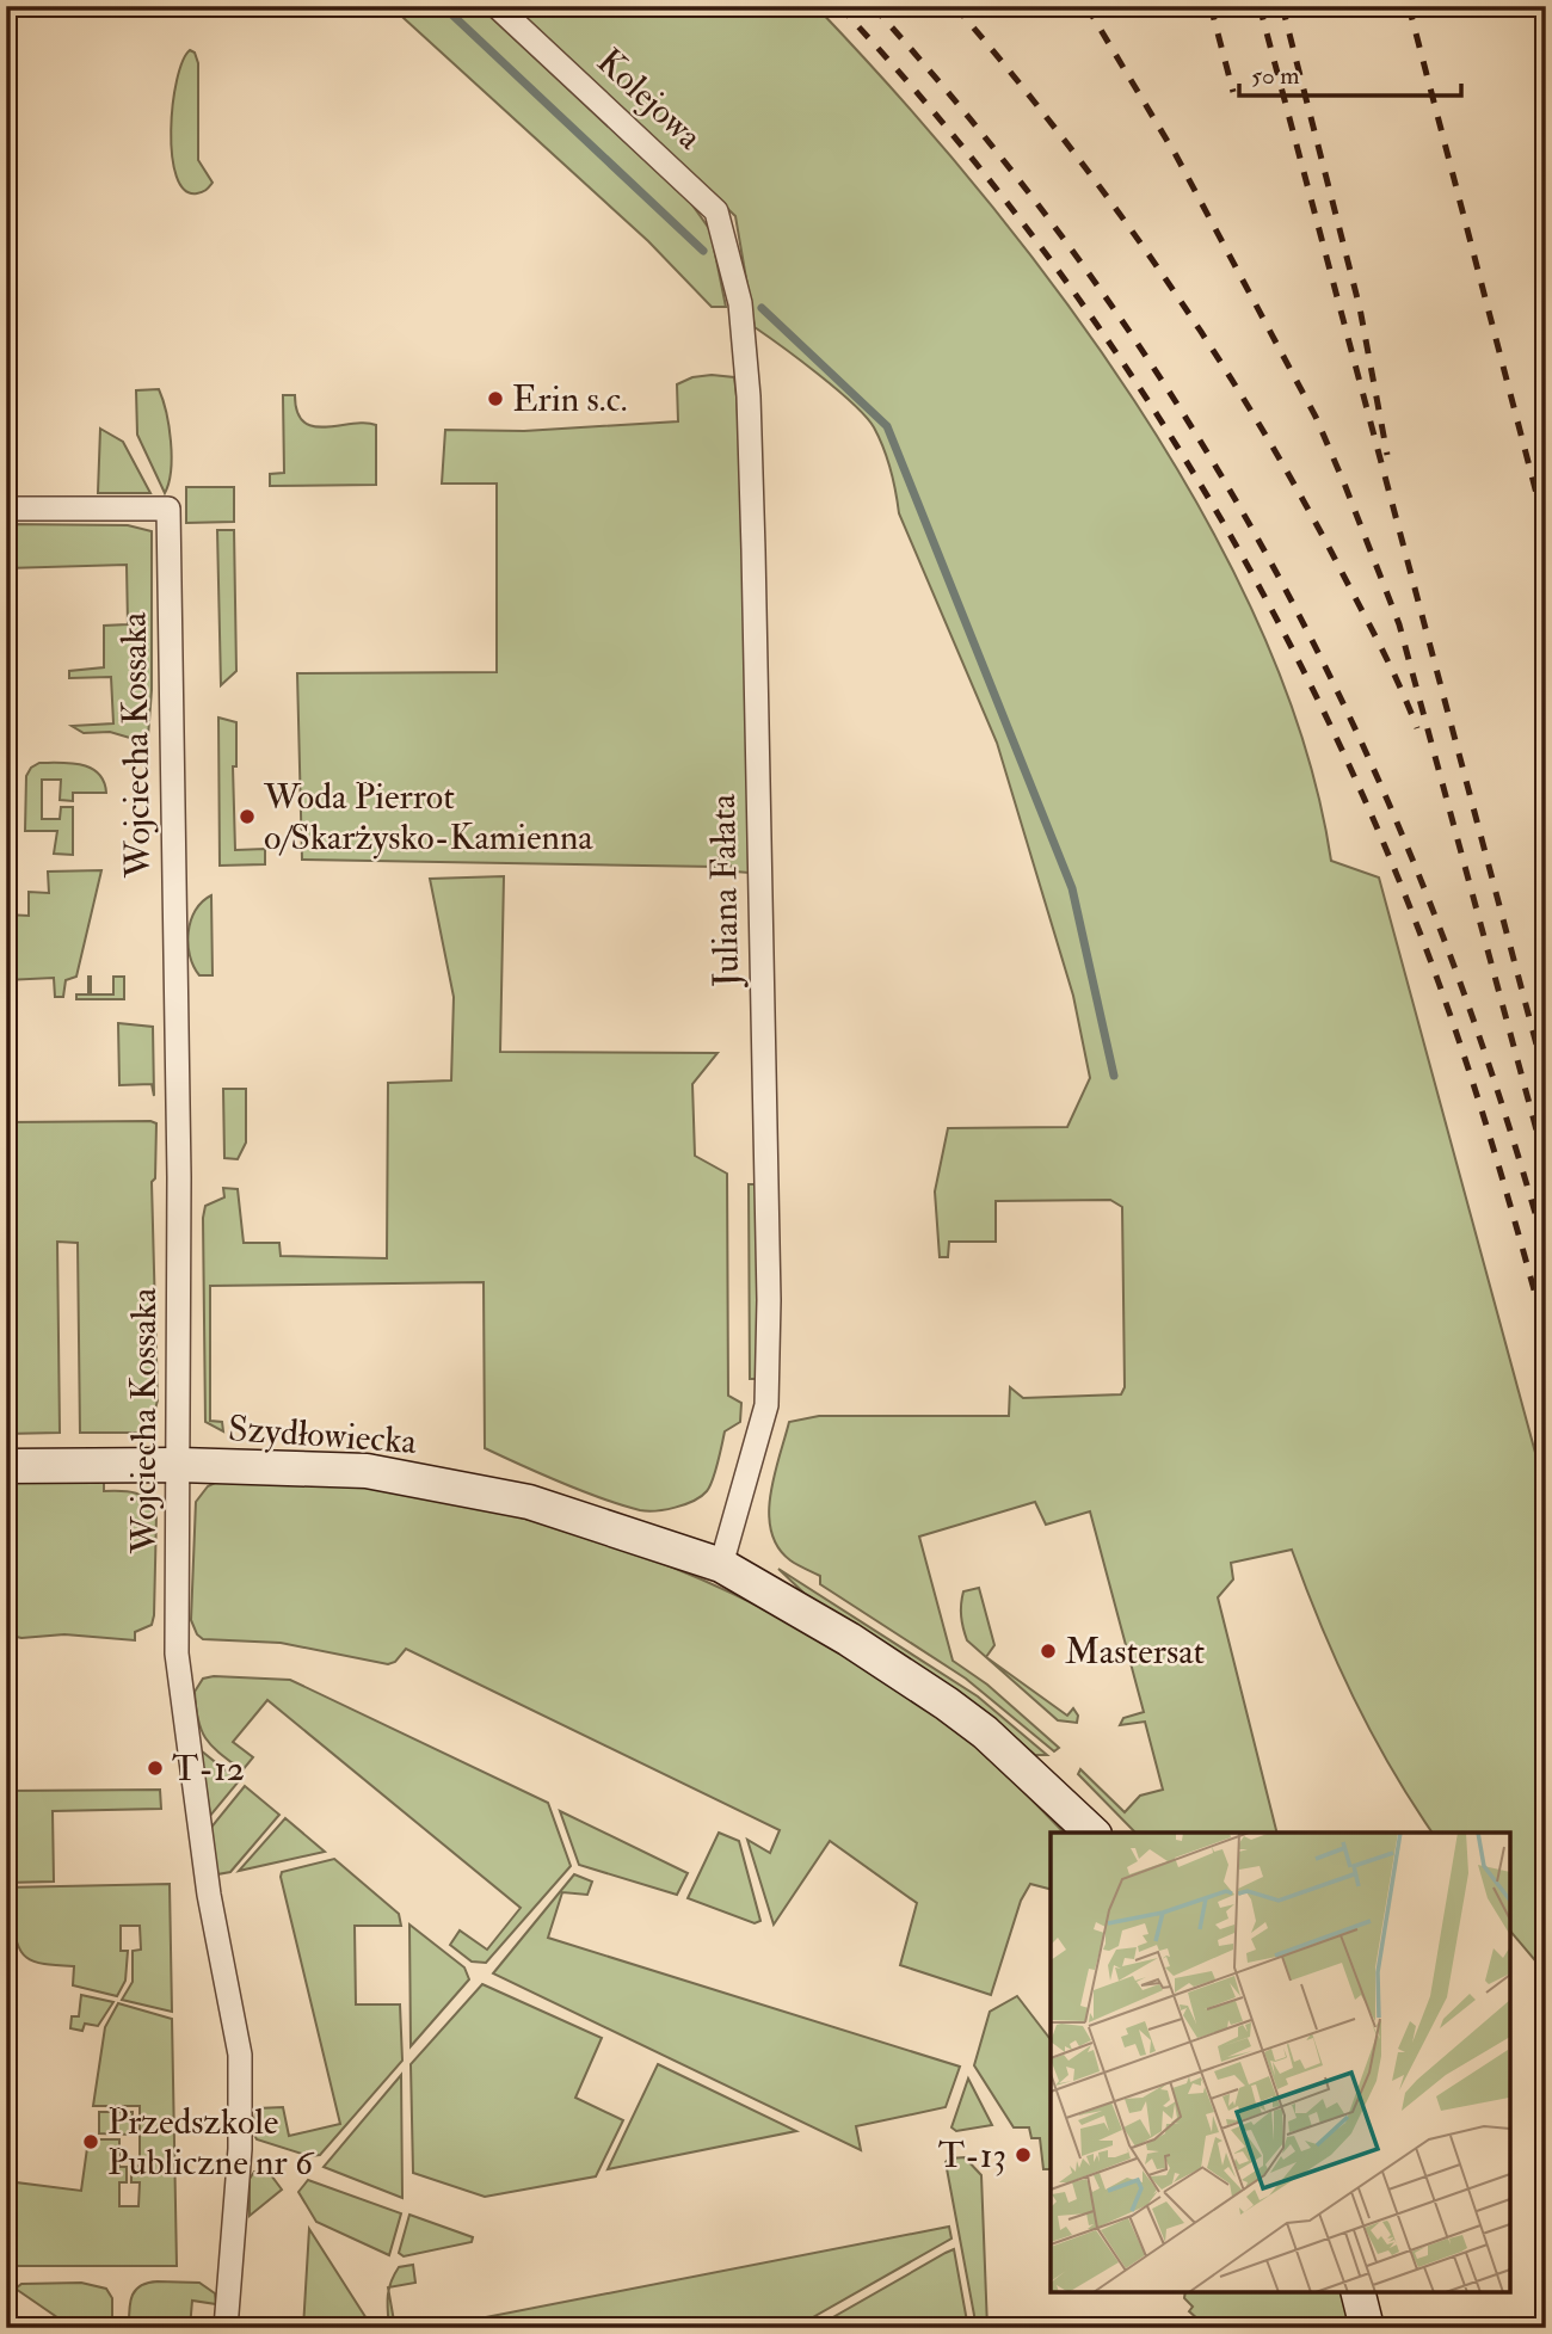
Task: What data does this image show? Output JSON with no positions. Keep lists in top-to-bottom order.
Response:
{
  "streets": {
    "street": [
      "Kolejowa",
      "Wojciecha Kossaka",
      "Juliana Fałata",
      "Szydłowiecka"
    ]
  },
  "crossings": [
    ["Kolejowa", "Juliana Fałata"],
    ["Wojciecha Kossaka", "Szydłowiecka"],
    ["Juliana Fałata", "Szydłowiecka"]
  ],
  "places": [
    "Erin s.c.",
    "Woda Pierrot o/Skarżysko-Kamienna",
    "Mastersat",
    "T-12",
    "Przedszkole Publiczne nr 6",
    "T-13"
  ],
  "scale_bar": "50 m"
}
